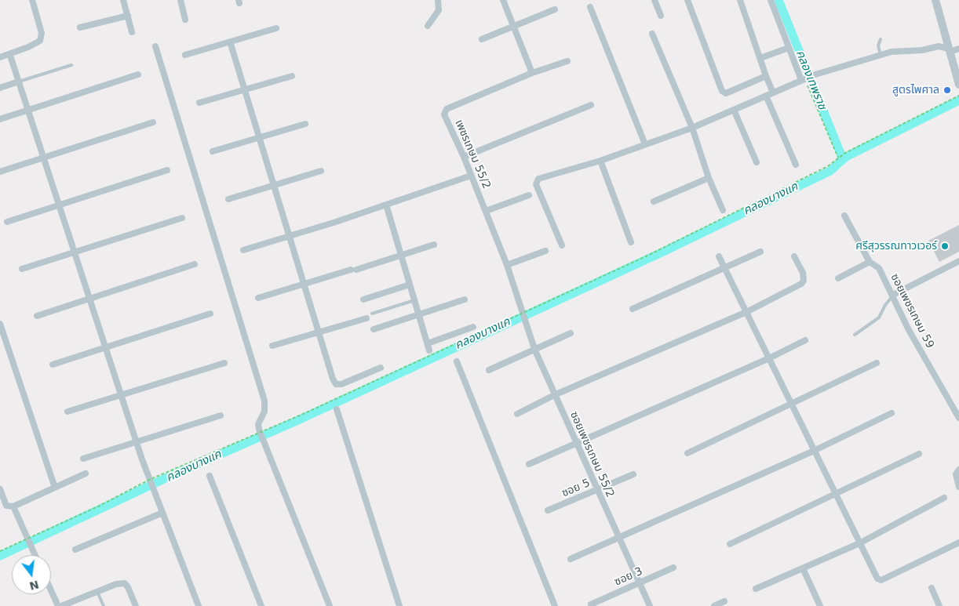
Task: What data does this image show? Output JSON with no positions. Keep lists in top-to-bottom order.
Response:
{
  "streets": {
    "street": [
      "เพชรเกษม 55/2",
      "ซอยเพชรเกษม 59",
      "ซอยเพชรเกษม 55/2",
      "ซอย 5",
      "ซอย 3"
    ]
  },
  "crossings": [
    ["เพชรเกษม 55/2", "ซอยเพชรเกษม 55/2"],
    ["ซอยเพชรเกษม 55/2", "ซอย 5"],
    ["ซอยเพชรเกษม 55/2", "ซอย 3"]
  ],
  "water": ["คลองเทพราช", "คลองบางแค"],
  "places": ["สูตรไพศาล", "ศรีสุวรรณทาวเวอร์"],
  "north": "bottom"
}
